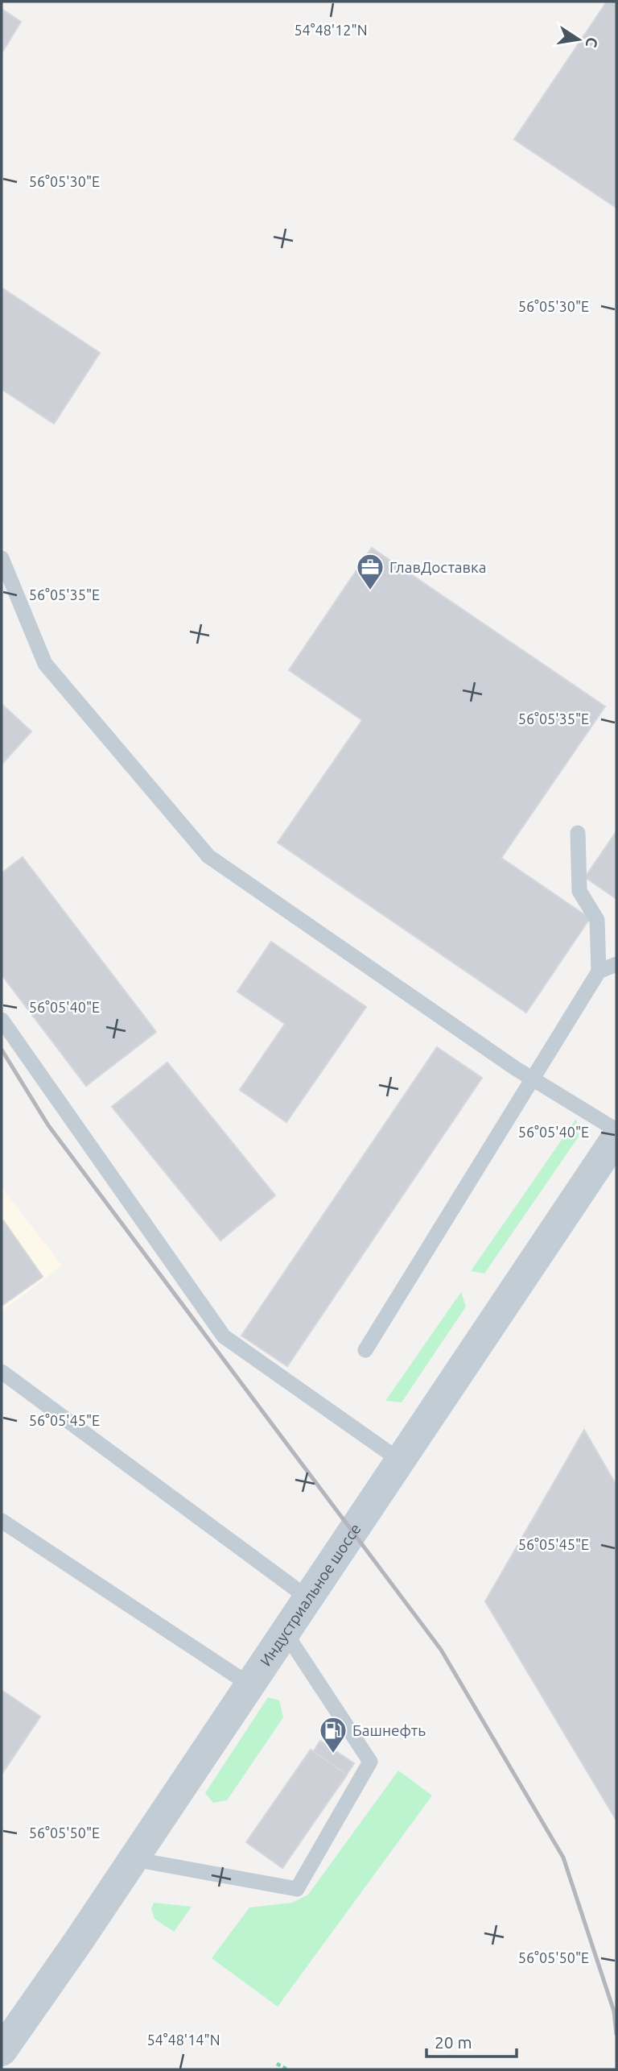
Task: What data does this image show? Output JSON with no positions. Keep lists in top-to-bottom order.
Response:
{
  "streets": {
    "street": ["Индустриальное шоссе"]
  },
  "places": {
    "office": ["ГлавДоставка"],
    "fuel station": ["Башнефть"]
  },
  "scale_bar": "20 m",
  "north": "right",
  "coordinates": [
    "54°48'12\"N",
    "56°05'30\"E",
    "56°05'35\"E",
    "56°05'40\"E",
    "56°05'45\"E",
    "56°05'50\"E",
    "54°48'14\"N"
  ]
}
